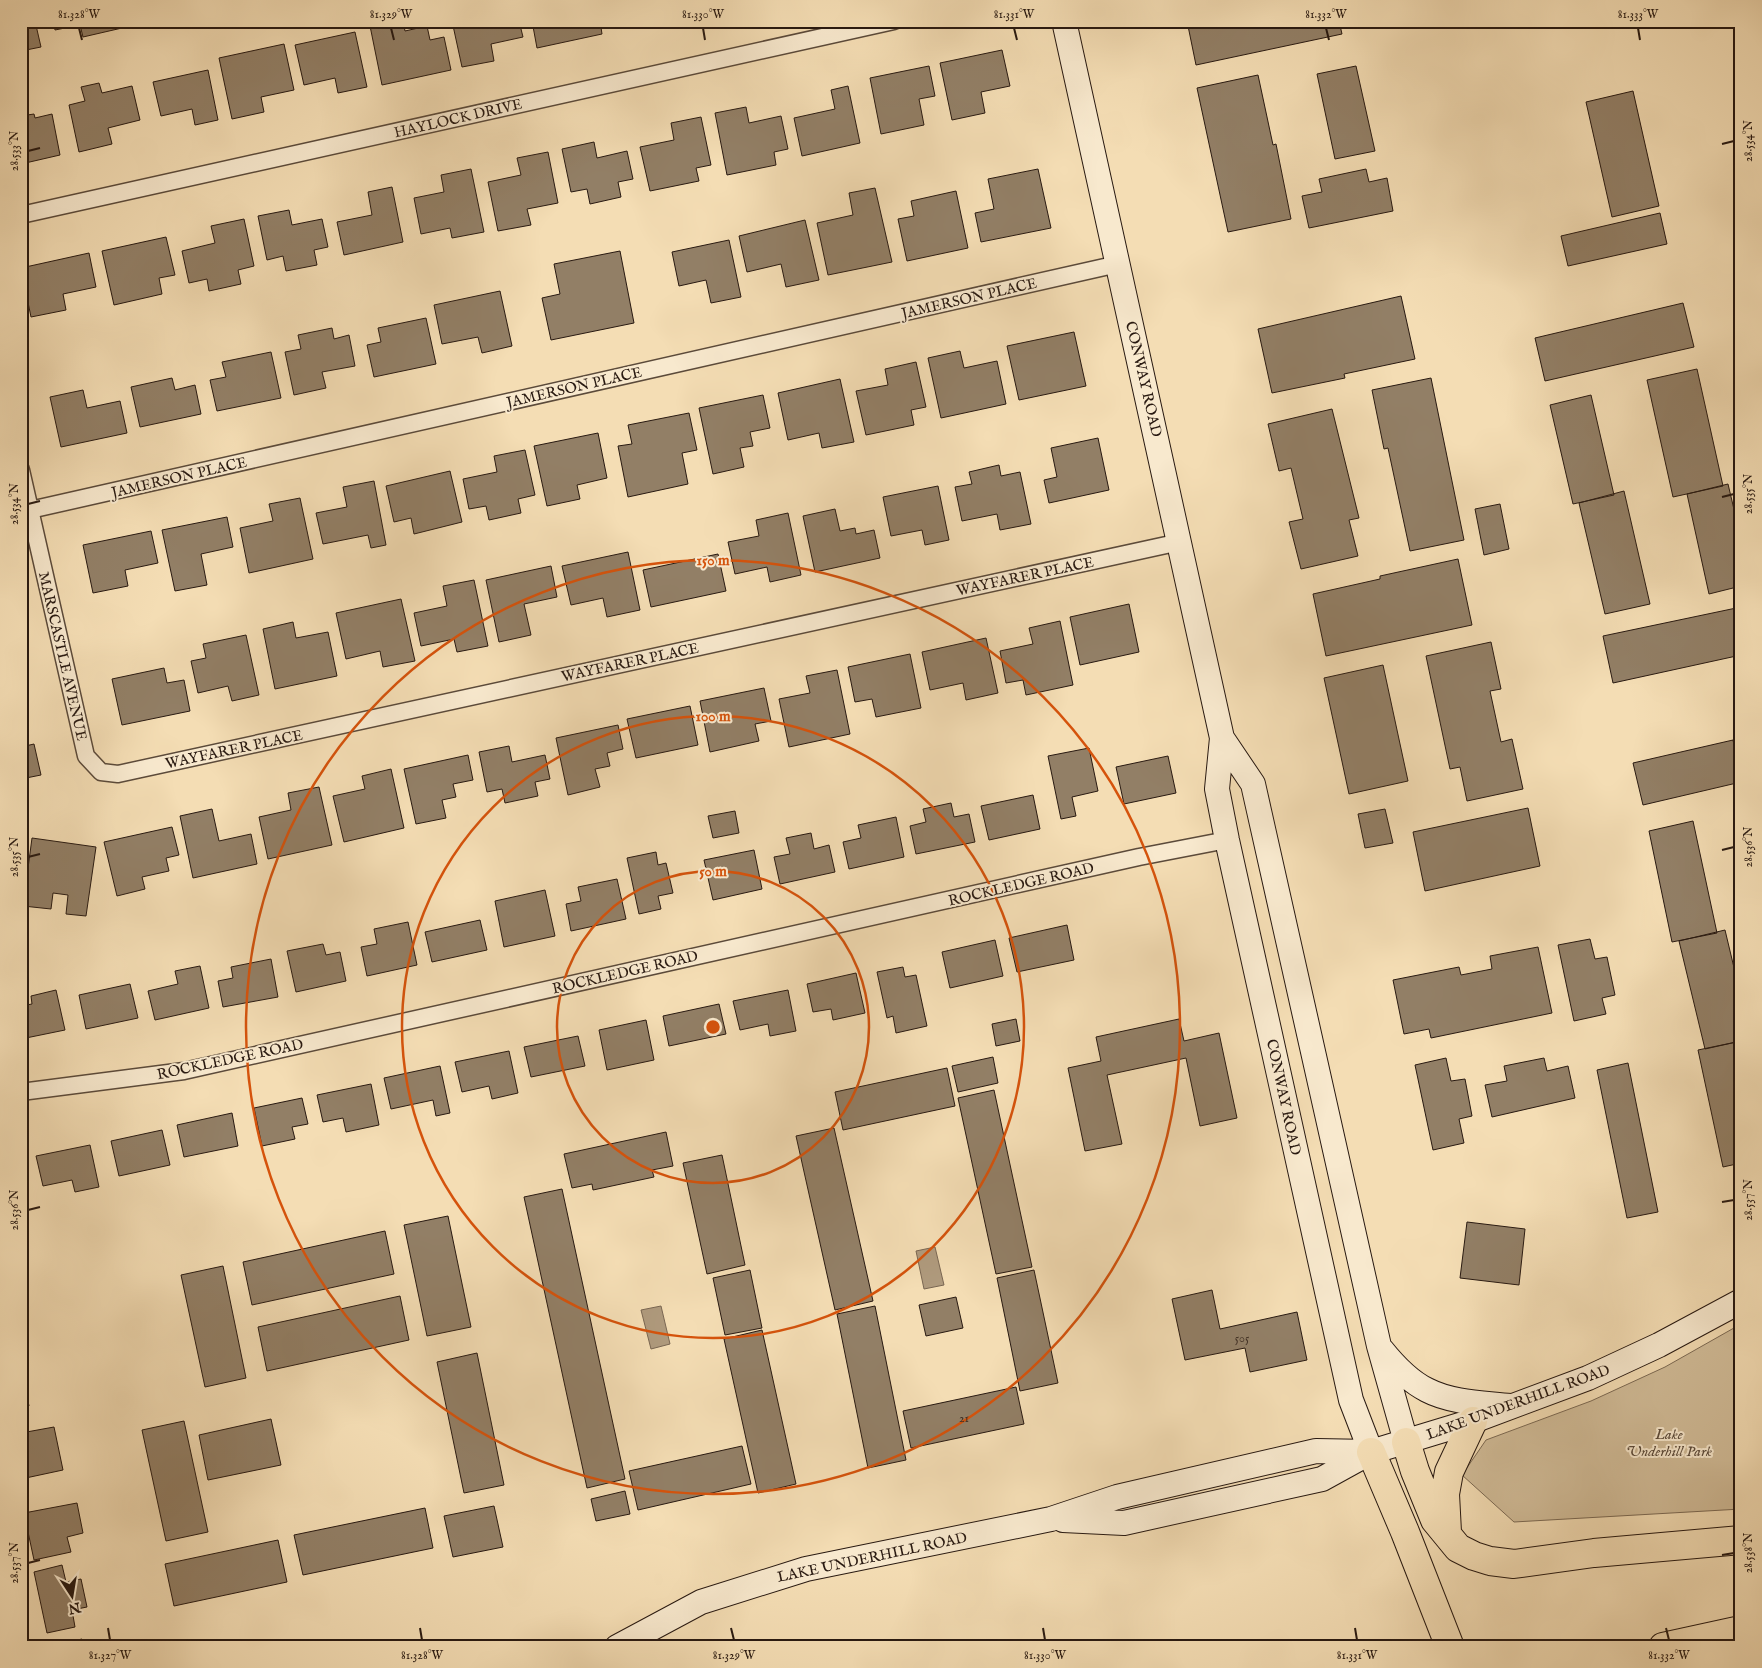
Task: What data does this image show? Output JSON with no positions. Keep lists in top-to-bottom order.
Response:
{
  "streets": {
    "main road": ["CONWAY ROAD", "LAKE UNDERHILL ROAD"],
    "street": [
      "HAYLOCK DRIVE",
      "JAMERSON PLACE",
      "WAYFARER PLACE",
      "MARSCASTLE AVENUE",
      "ROCKLEDGE ROAD"
    ]
  },
  "crossings": [
    ["JAMERSON PLACE", "CONWAY ROAD"],
    ["JAMERSON PLACE", "MARSCASTLE AVENUE"],
    ["CONWAY ROAD", "WAYFARER PLACE"],
    ["CONWAY ROAD", "ROCKLEDGE ROAD"],
    ["CONWAY ROAD", "LAKE UNDERHILL ROAD"],
    ["WAYFARER PLACE", "MARSCASTLE AVENUE"]
  ],
  "parks": ["Lake Underhill Park"],
  "house_numbers": ["505", "21"],
  "north": "bottom",
  "coordinates": [
    "81.328°W",
    "81.329°W",
    "81.330°W",
    "81.331°W",
    "81.332°W",
    "81.333°W",
    "28.534°N",
    "28.533°N",
    "28.535°N",
    "28.536°N",
    "28.537°N",
    "28.538°N",
    "81.327°W"
  ],
  "rings": ["150 m", "100 m", "50 m"]
}
